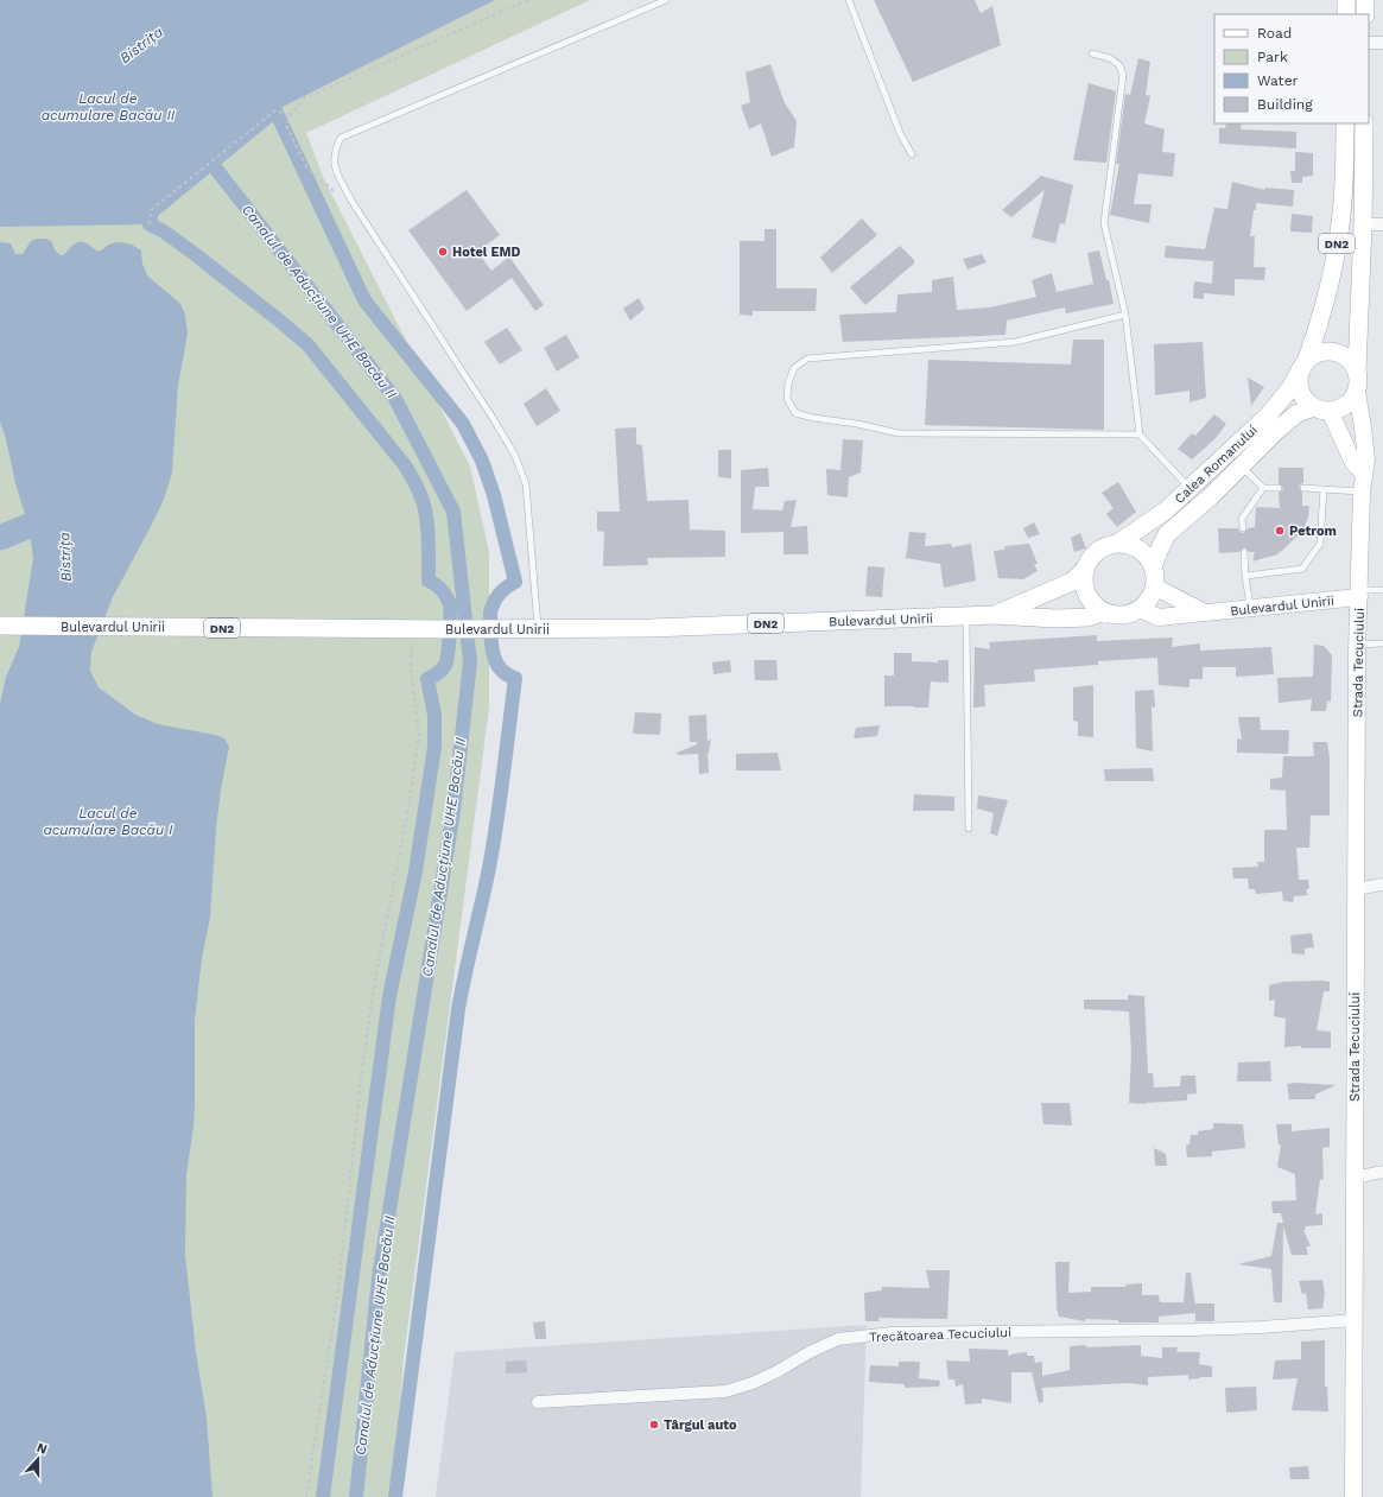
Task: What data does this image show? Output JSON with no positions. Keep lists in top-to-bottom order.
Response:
{
  "streets": {
    "main road": [
      "DN2",
      "Calea Romanului",
      "Bulevardul Unirii",
      "Strada Tecuciului"
    ],
    "street": ["Trecătoarea Tecuciului"]
  },
  "crossings": [
    ["DN2", "Calea Romanului"],
    ["DN2", "Bulevardul Unirii"],
    ["Calea Romanului", "Bulevardul Unirii"],
    ["Bulevardul Unirii", "Strada Tecuciului"],
    ["Strada Tecuciului", "Trecătoarea Tecuciului"]
  ],
  "water": [
    "Bistrița",
    "Lacul de acumulare Bacău II",
    "Canalul de Aducțiune UHE Bacău II",
    "Lacul de acumulare Bacău I"
  ],
  "places": ["Hotel EMD", "Petrom", "Târgul auto"],
  "legend": [
    "Road",
    "Park",
    "Water",
    "Building"
  ],
  "north": "top"
}
